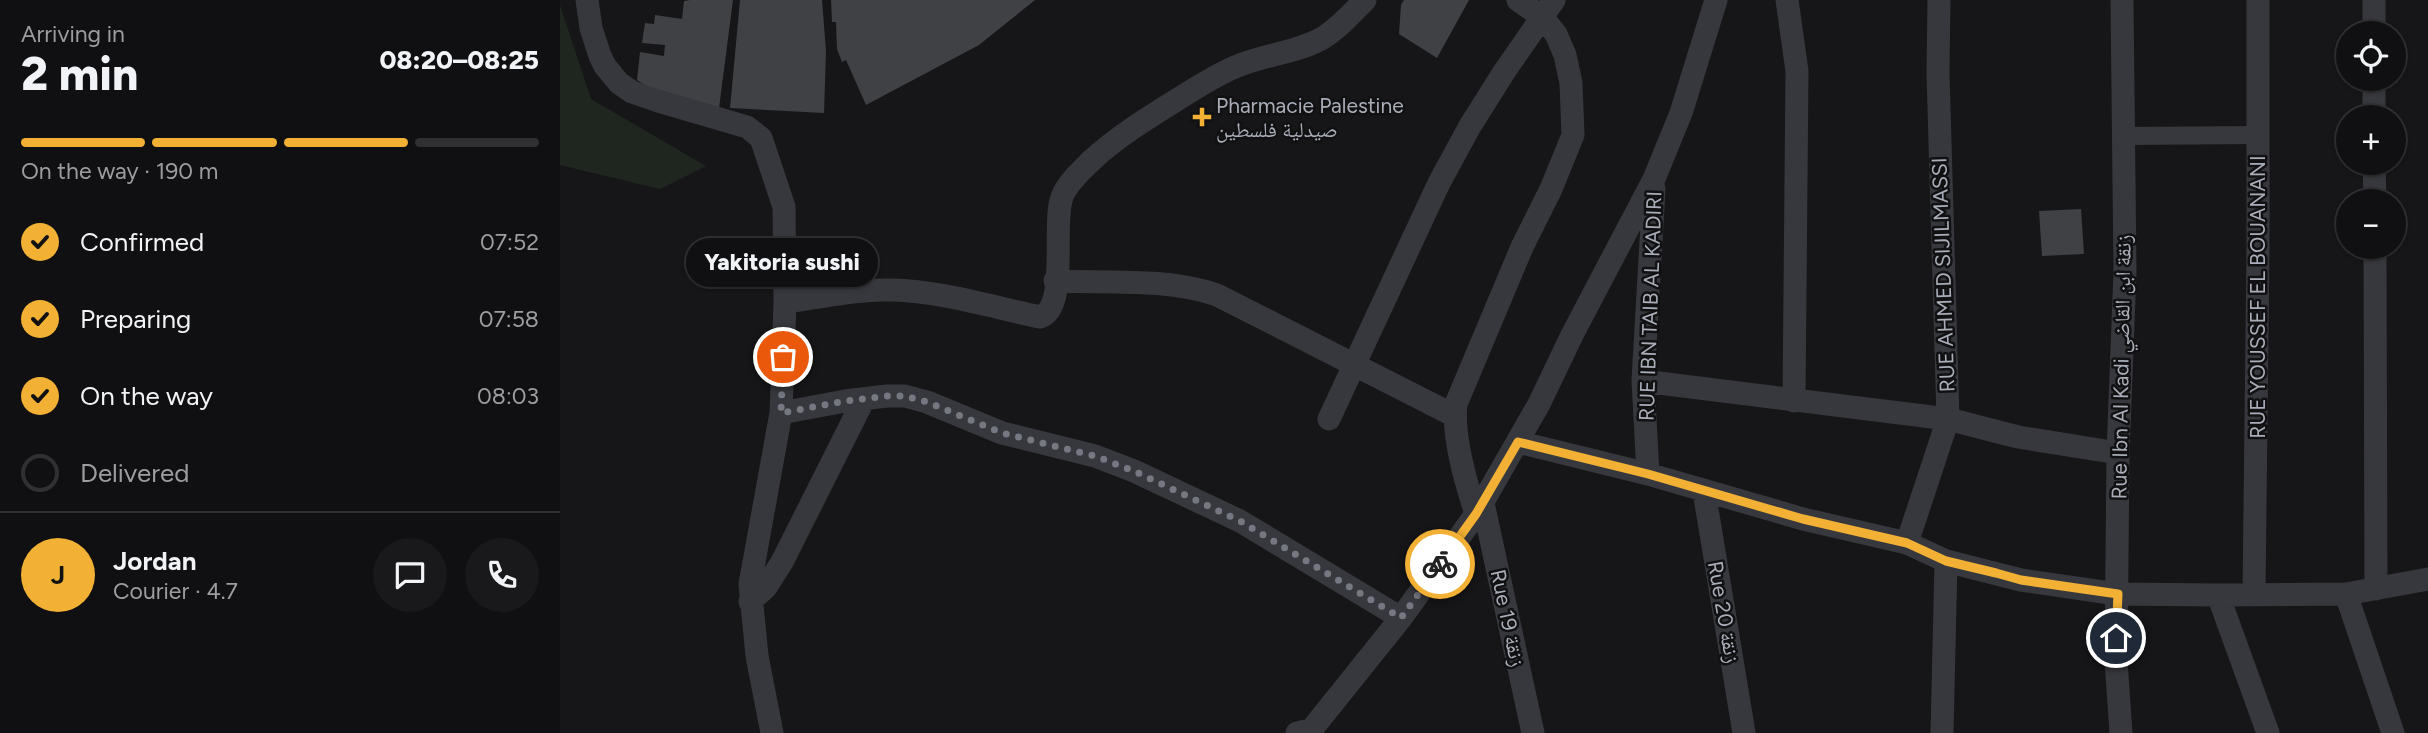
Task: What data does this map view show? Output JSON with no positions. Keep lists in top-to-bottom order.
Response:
{
  "streets": {
    "street": [
      "RUE AHMED SIJILMASSI",
      "RUE YOUSSEF EL BOUANANI",
      "RUE IBN TAIB AL KADIRI",
      "Rue Ibn Al Kadi زنقة ابن القاضي",
      "Rue 20 زنقة",
      "Rue 19 زنقة"
    ]
  },
  "places": {
    "health": ["Pharmacie Palestine صيدلية فلسطين"],
    "other": ["Yakitoria sushi"]
  },
  "page": {
    "heading": ["2 min", "Arriving in", "08:20–08:25"],
    "panel": ["Jordan", "Courier · 4.7"],
    "map_buttons": ["+", "−"],
    "bar": "On the way · 190 m",
    "list": [
      ["Confirmed", "07:52"],
      ["Preparing", "07:58"],
      ["On the way", "08:03"],
      "Delivered"
    ],
    "bubble": "Yakitoria sushi",
    "round": "J"
  }
}
